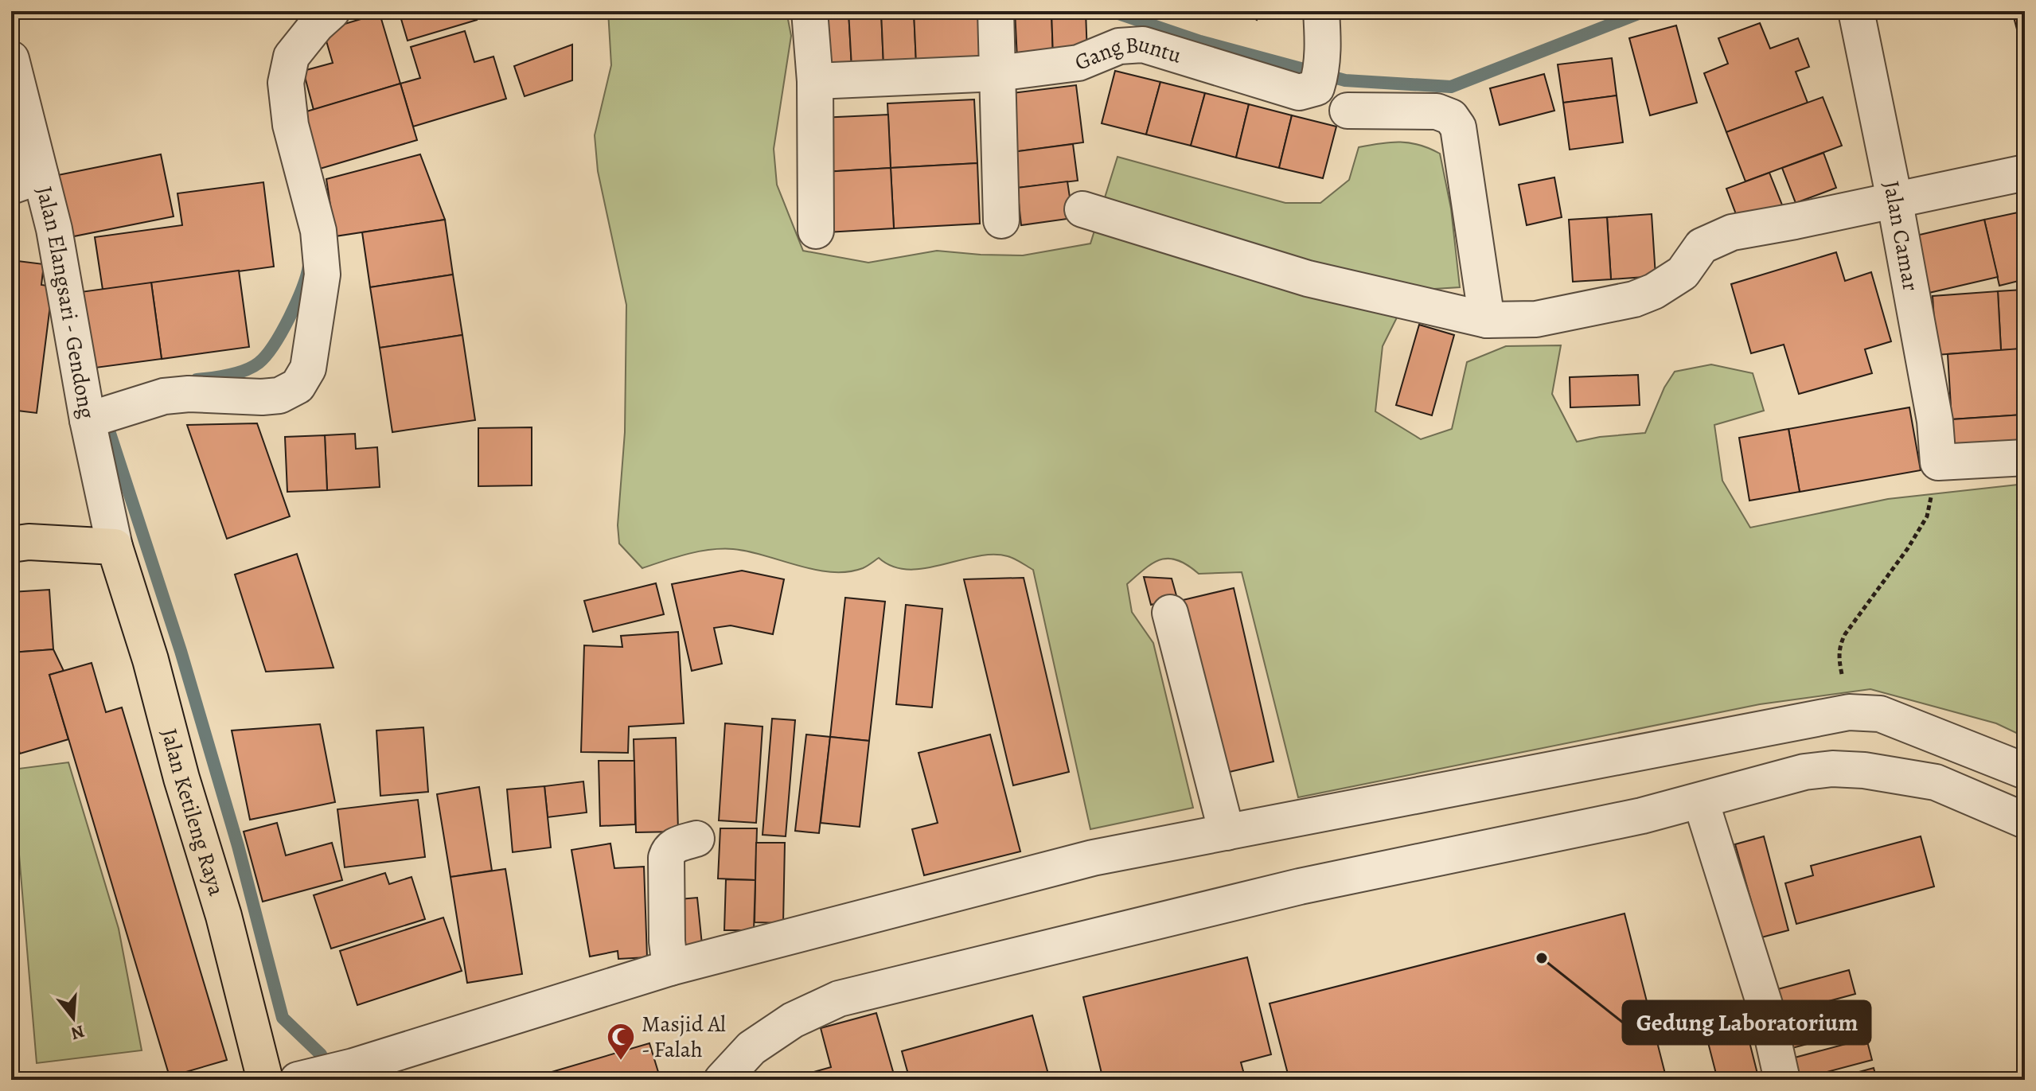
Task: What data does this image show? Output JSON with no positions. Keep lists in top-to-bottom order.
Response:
{
  "streets": {
    "main road": ["Jalan Ketileng Raya"],
    "street": ["Gang Buntu", "Jalan Camar", "Jalan Elangsari - Gendong"]
  },
  "crossings": [
    ["Jalan Elangsari - Gendong", "Jalan Ketileng Raya"]
  ],
  "places": {
    "other": ["Gedung Laboratorium"],
    "mosque": ["Masjid Al - Falah"]
  },
  "north": "bottom"
}
